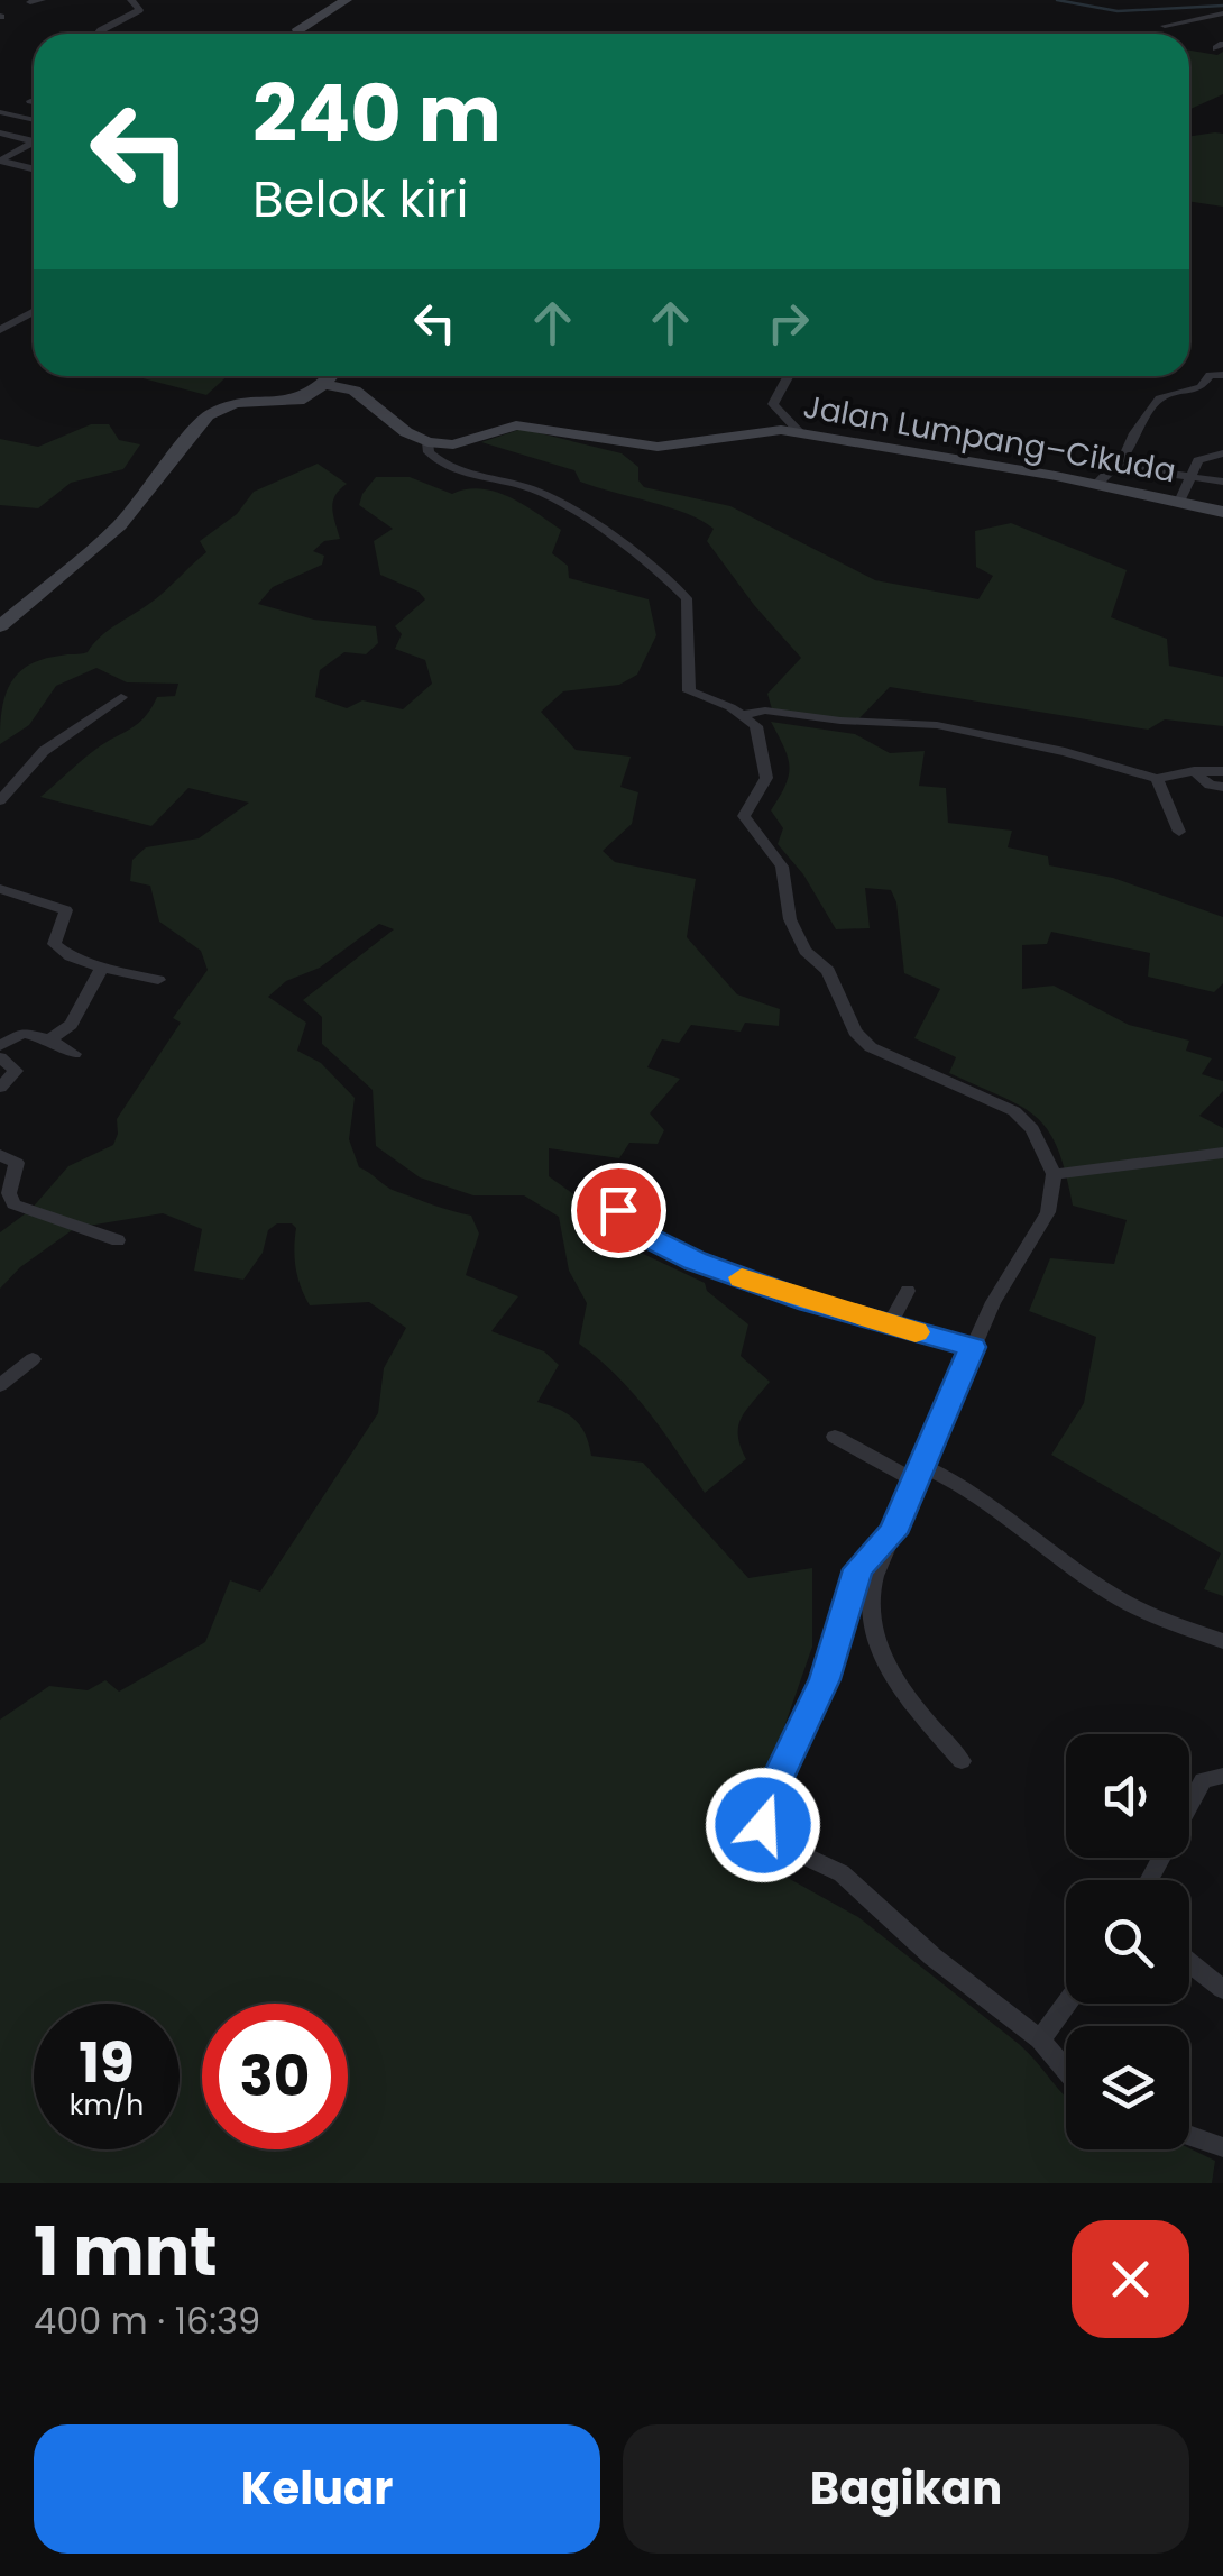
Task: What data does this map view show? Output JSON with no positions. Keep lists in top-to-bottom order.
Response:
{
  "streets": {
    "street": ["Jalan Lumpang–Cikuda"]
  },
  "page": {
    "turn": ["240 m", "Belok kiri"],
    "speed": "19 km/h",
    "limit": "30",
    "heading": ["1 mnt", "400 m · 16:39"],
    "buttons": ["Keluar", "Bagikan"]
  }
}
